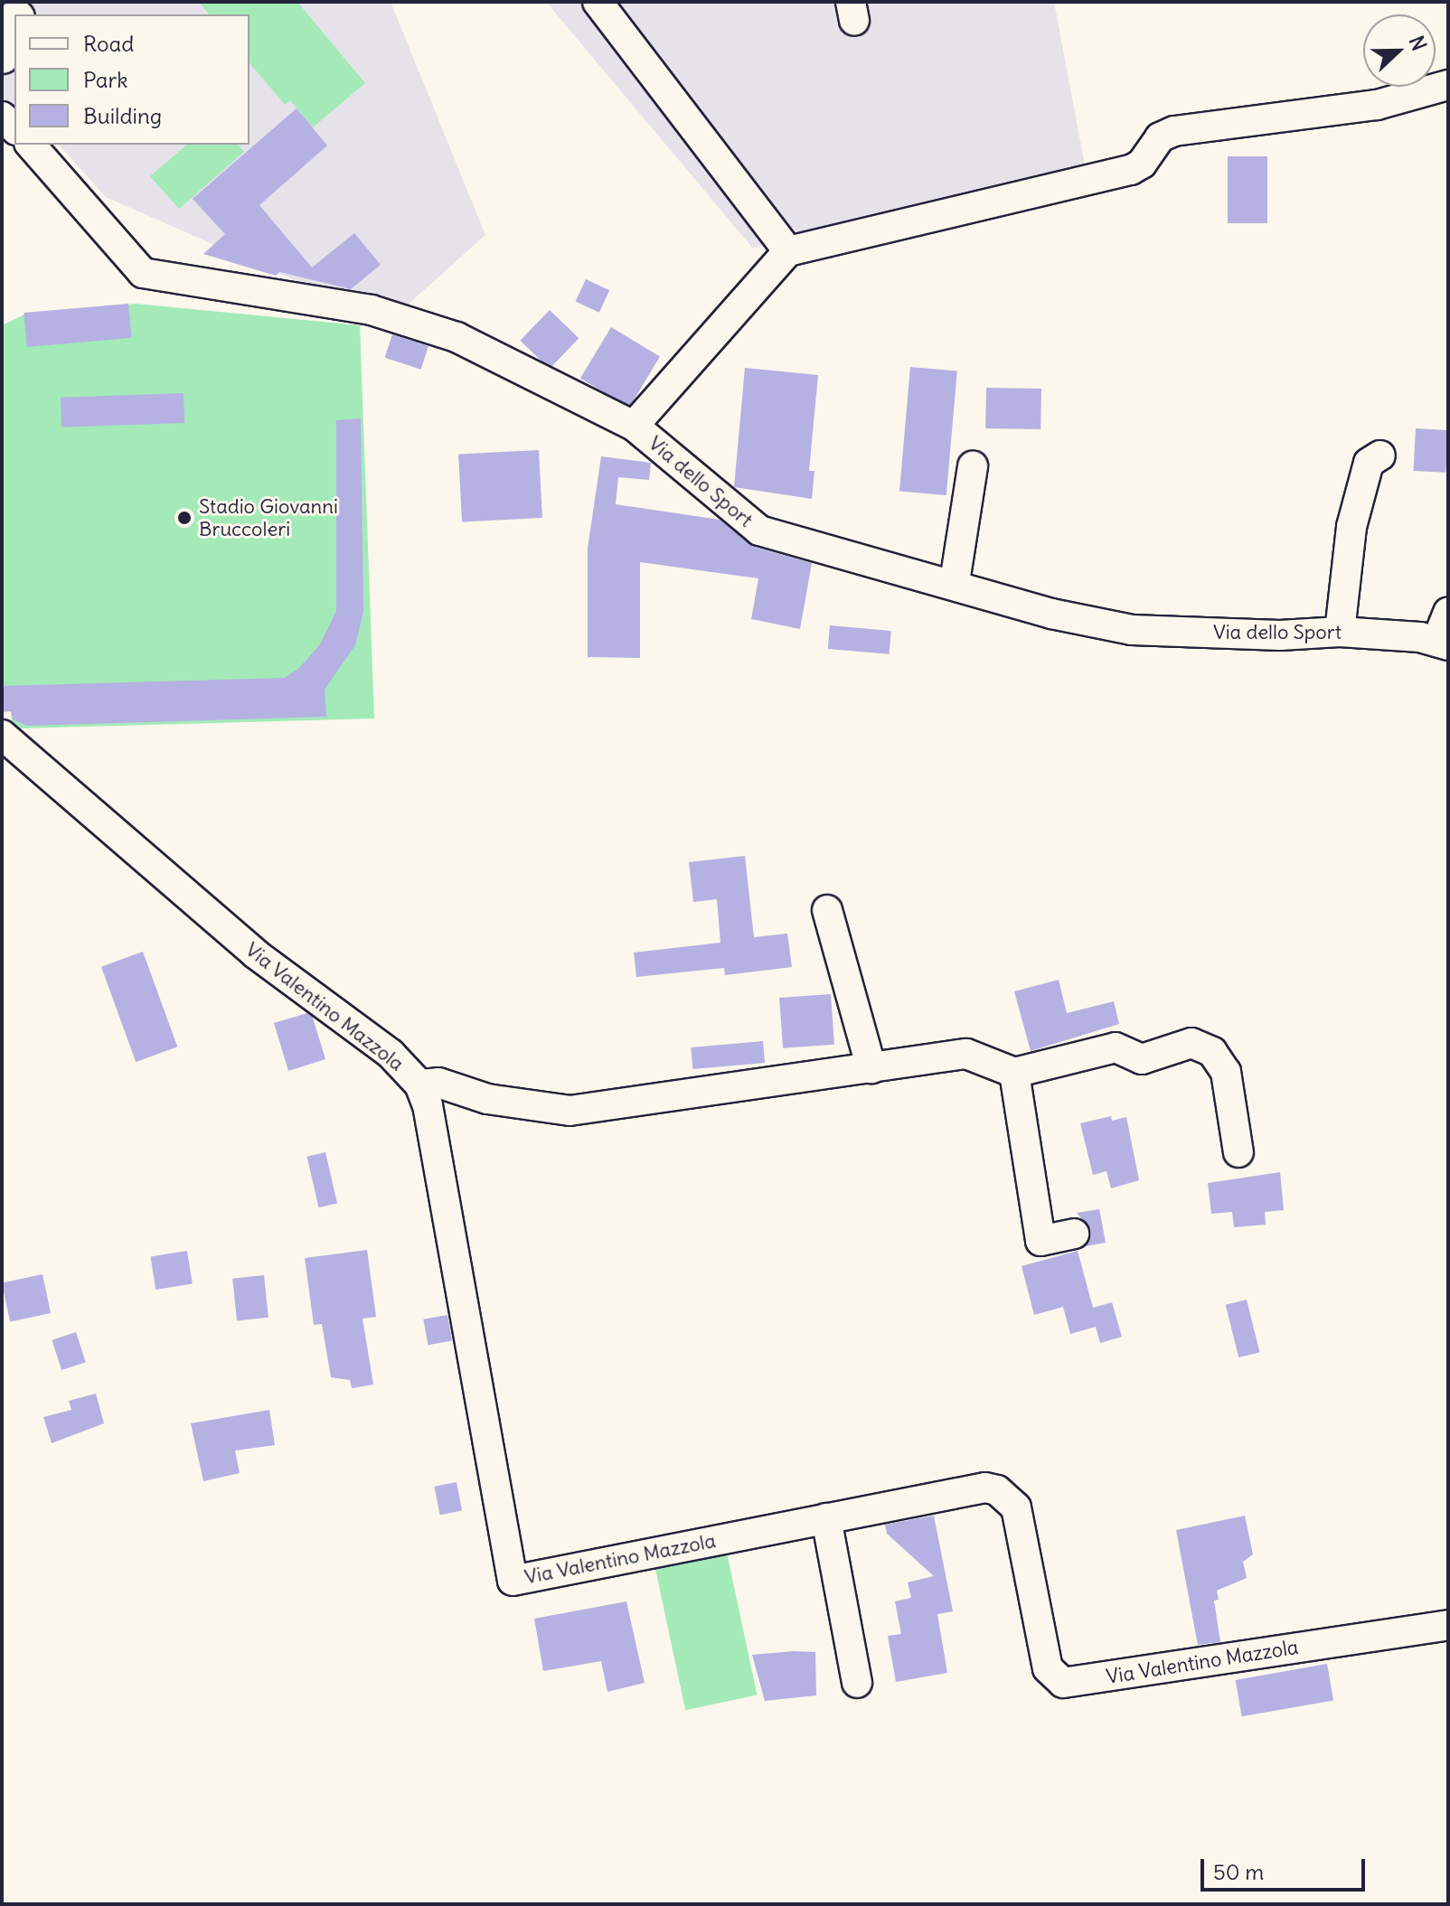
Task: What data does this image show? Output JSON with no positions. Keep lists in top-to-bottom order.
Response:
{
  "streets": {
    "street": ["Via dello Sport", "Via Valentino Mazzola"]
  },
  "places": ["Stadio Giovanni Bruccoleri"],
  "legend": ["Road", "Park", "Building"],
  "scale_bar": "50 m",
  "north": "right"
}
